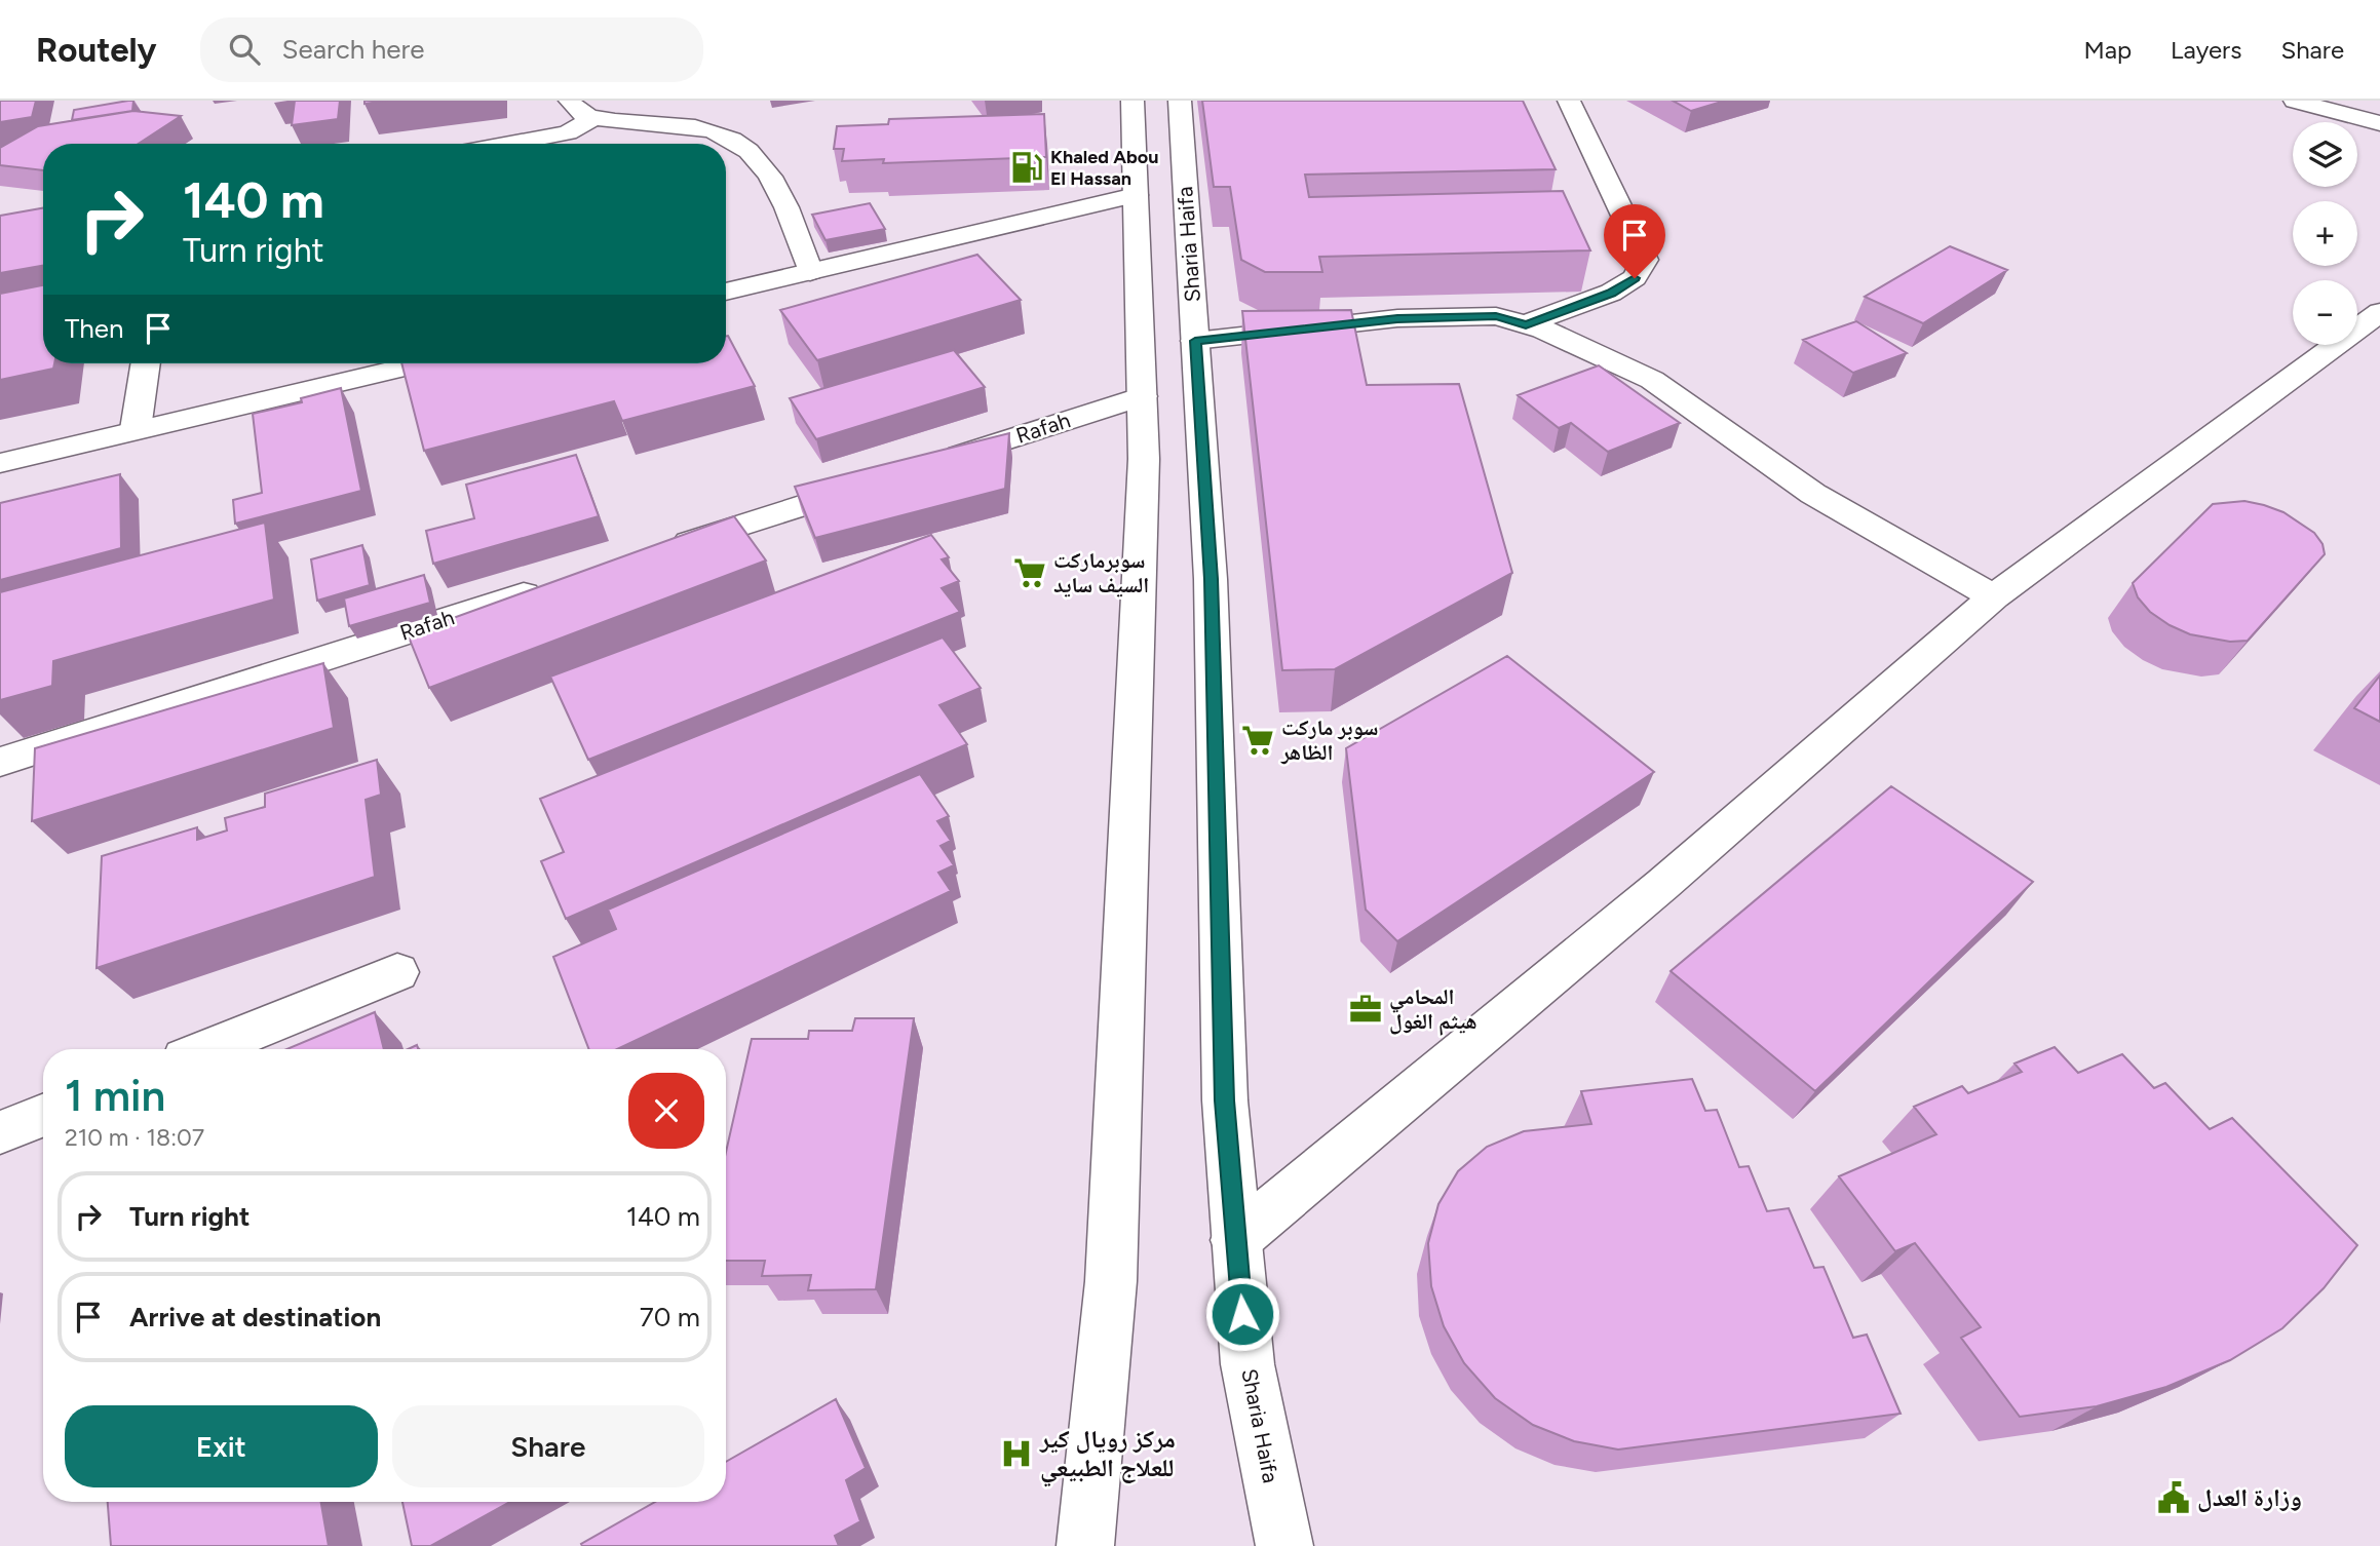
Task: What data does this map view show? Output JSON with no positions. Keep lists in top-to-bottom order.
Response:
{
  "streets": {
    "street": ["Sharia Haifa", "Rafah"]
  },
  "places": {
    "fuel station": ["Khaled Abou El Hassan"],
    "supermarket": ["سوبرماركت السيف سايد", "سوبر ماركت الظاهر"],
    "office": ["المحامي هيثم الغول"],
    "hospital": ["مركز رويال كير للعلاج الطبيعي"],
    "public building": ["وزارة العدل"]
  },
  "page": {
    "header": "Routely",
    "search": "Search here",
    "nav": ["Map", "Layers", "Share"],
    "map_buttons": ["+", "−"],
    "turn": ["140 m", "Turn right"],
    "then": "Then",
    "heading": ["1 min", "210 m · 18:07"],
    "list": [
      {
        "name": "Turn right",
        "value": "140 m"
      },
      {
        "name": "Arrive at destination",
        "value": "70 m"
      }
    ],
    "buttons": ["Exit", "Share"]
  }
}
